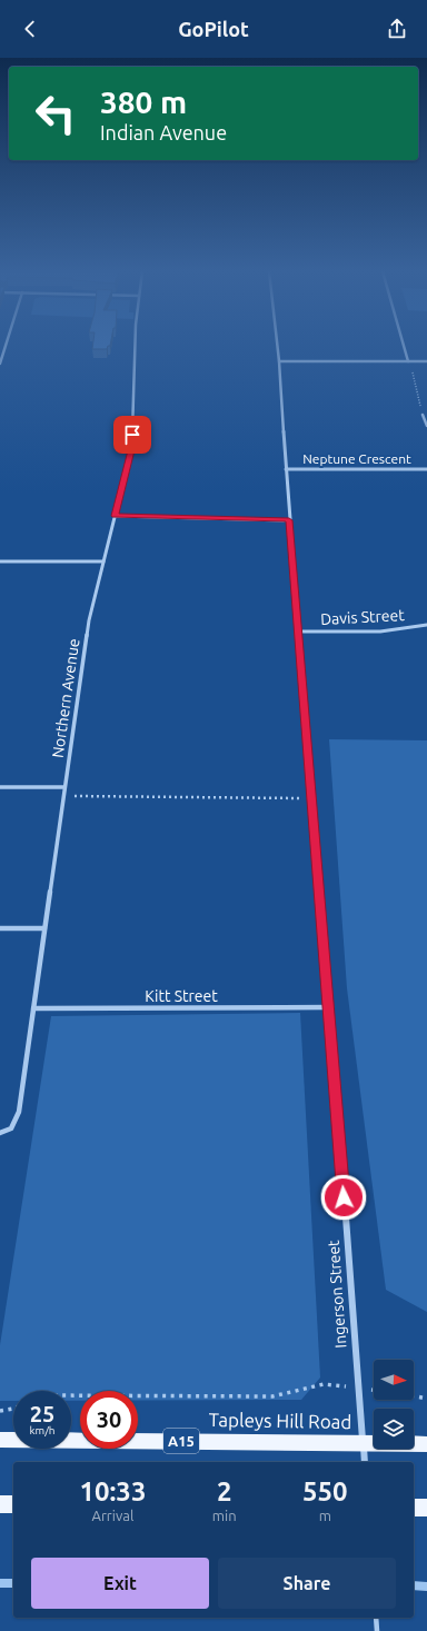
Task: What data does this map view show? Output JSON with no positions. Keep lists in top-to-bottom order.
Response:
{
  "streets": {
    "main road": ["Tapleys Hill Road", "A15"],
    "street": [
      "Neptune Crescent",
      "Davis Street",
      "Northern Avenue",
      "Kitt Street",
      "Ingerson Street"
    ]
  },
  "crossings": [
    ["Neptune Crescent", "Ingerson Street"],
    ["Davis Street", "Ingerson Street"],
    ["Northern Avenue", "Kitt Street"],
    ["Kitt Street", "Ingerson Street"],
    ["Ingerson Street", "Tapleys Hill Road"]
  ],
  "north": "right",
  "page": {
    "header": "GoPilot",
    "turn": ["380 m", "Indian Avenue"],
    "speed": "25 km/h",
    "limit": "30",
    "eta": [
      "10:33",
      "Arrival",
      "2",
      "min",
      "550",
      "m"
    ],
    "buttons": ["Exit", "Share"]
  }
}
